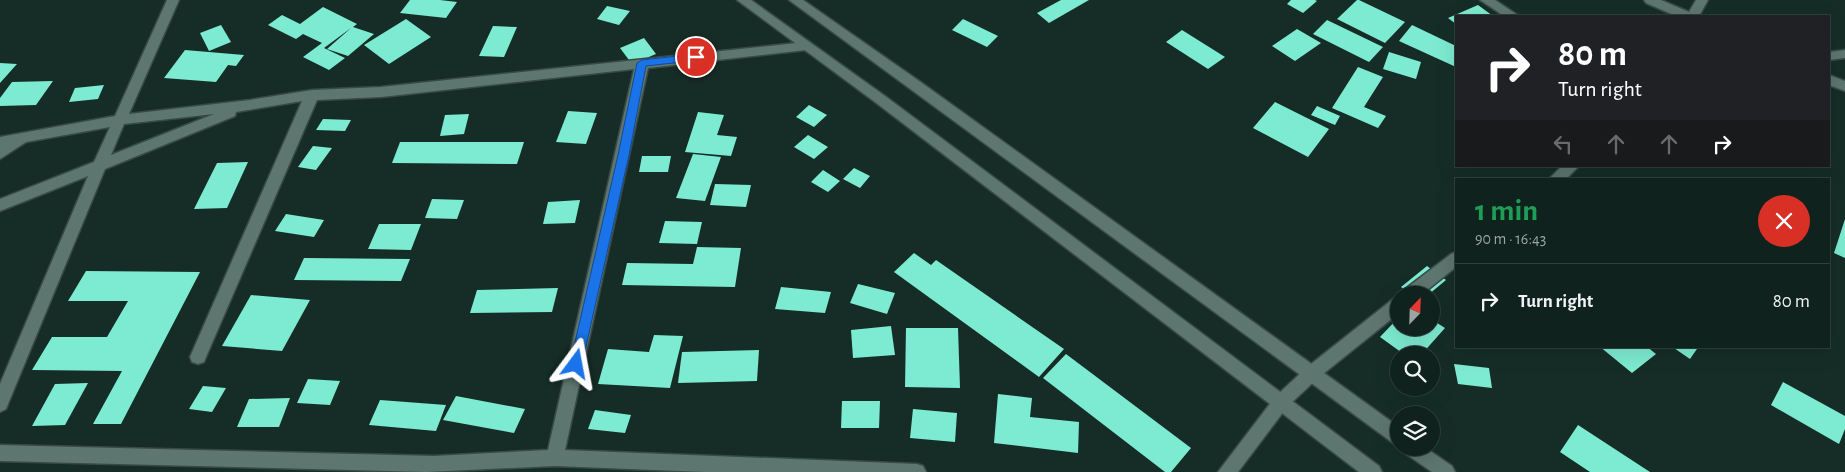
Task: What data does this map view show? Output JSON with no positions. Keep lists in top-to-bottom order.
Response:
{
  "north": "top right",
  "page": {
    "turn": ["80 m", "Turn right"],
    "heading": ["1 min", "90 m · 16:43"],
    "list": [
      {
        "name": "Turn right",
        "value": "80 m"
      }
    ]
  }
}
